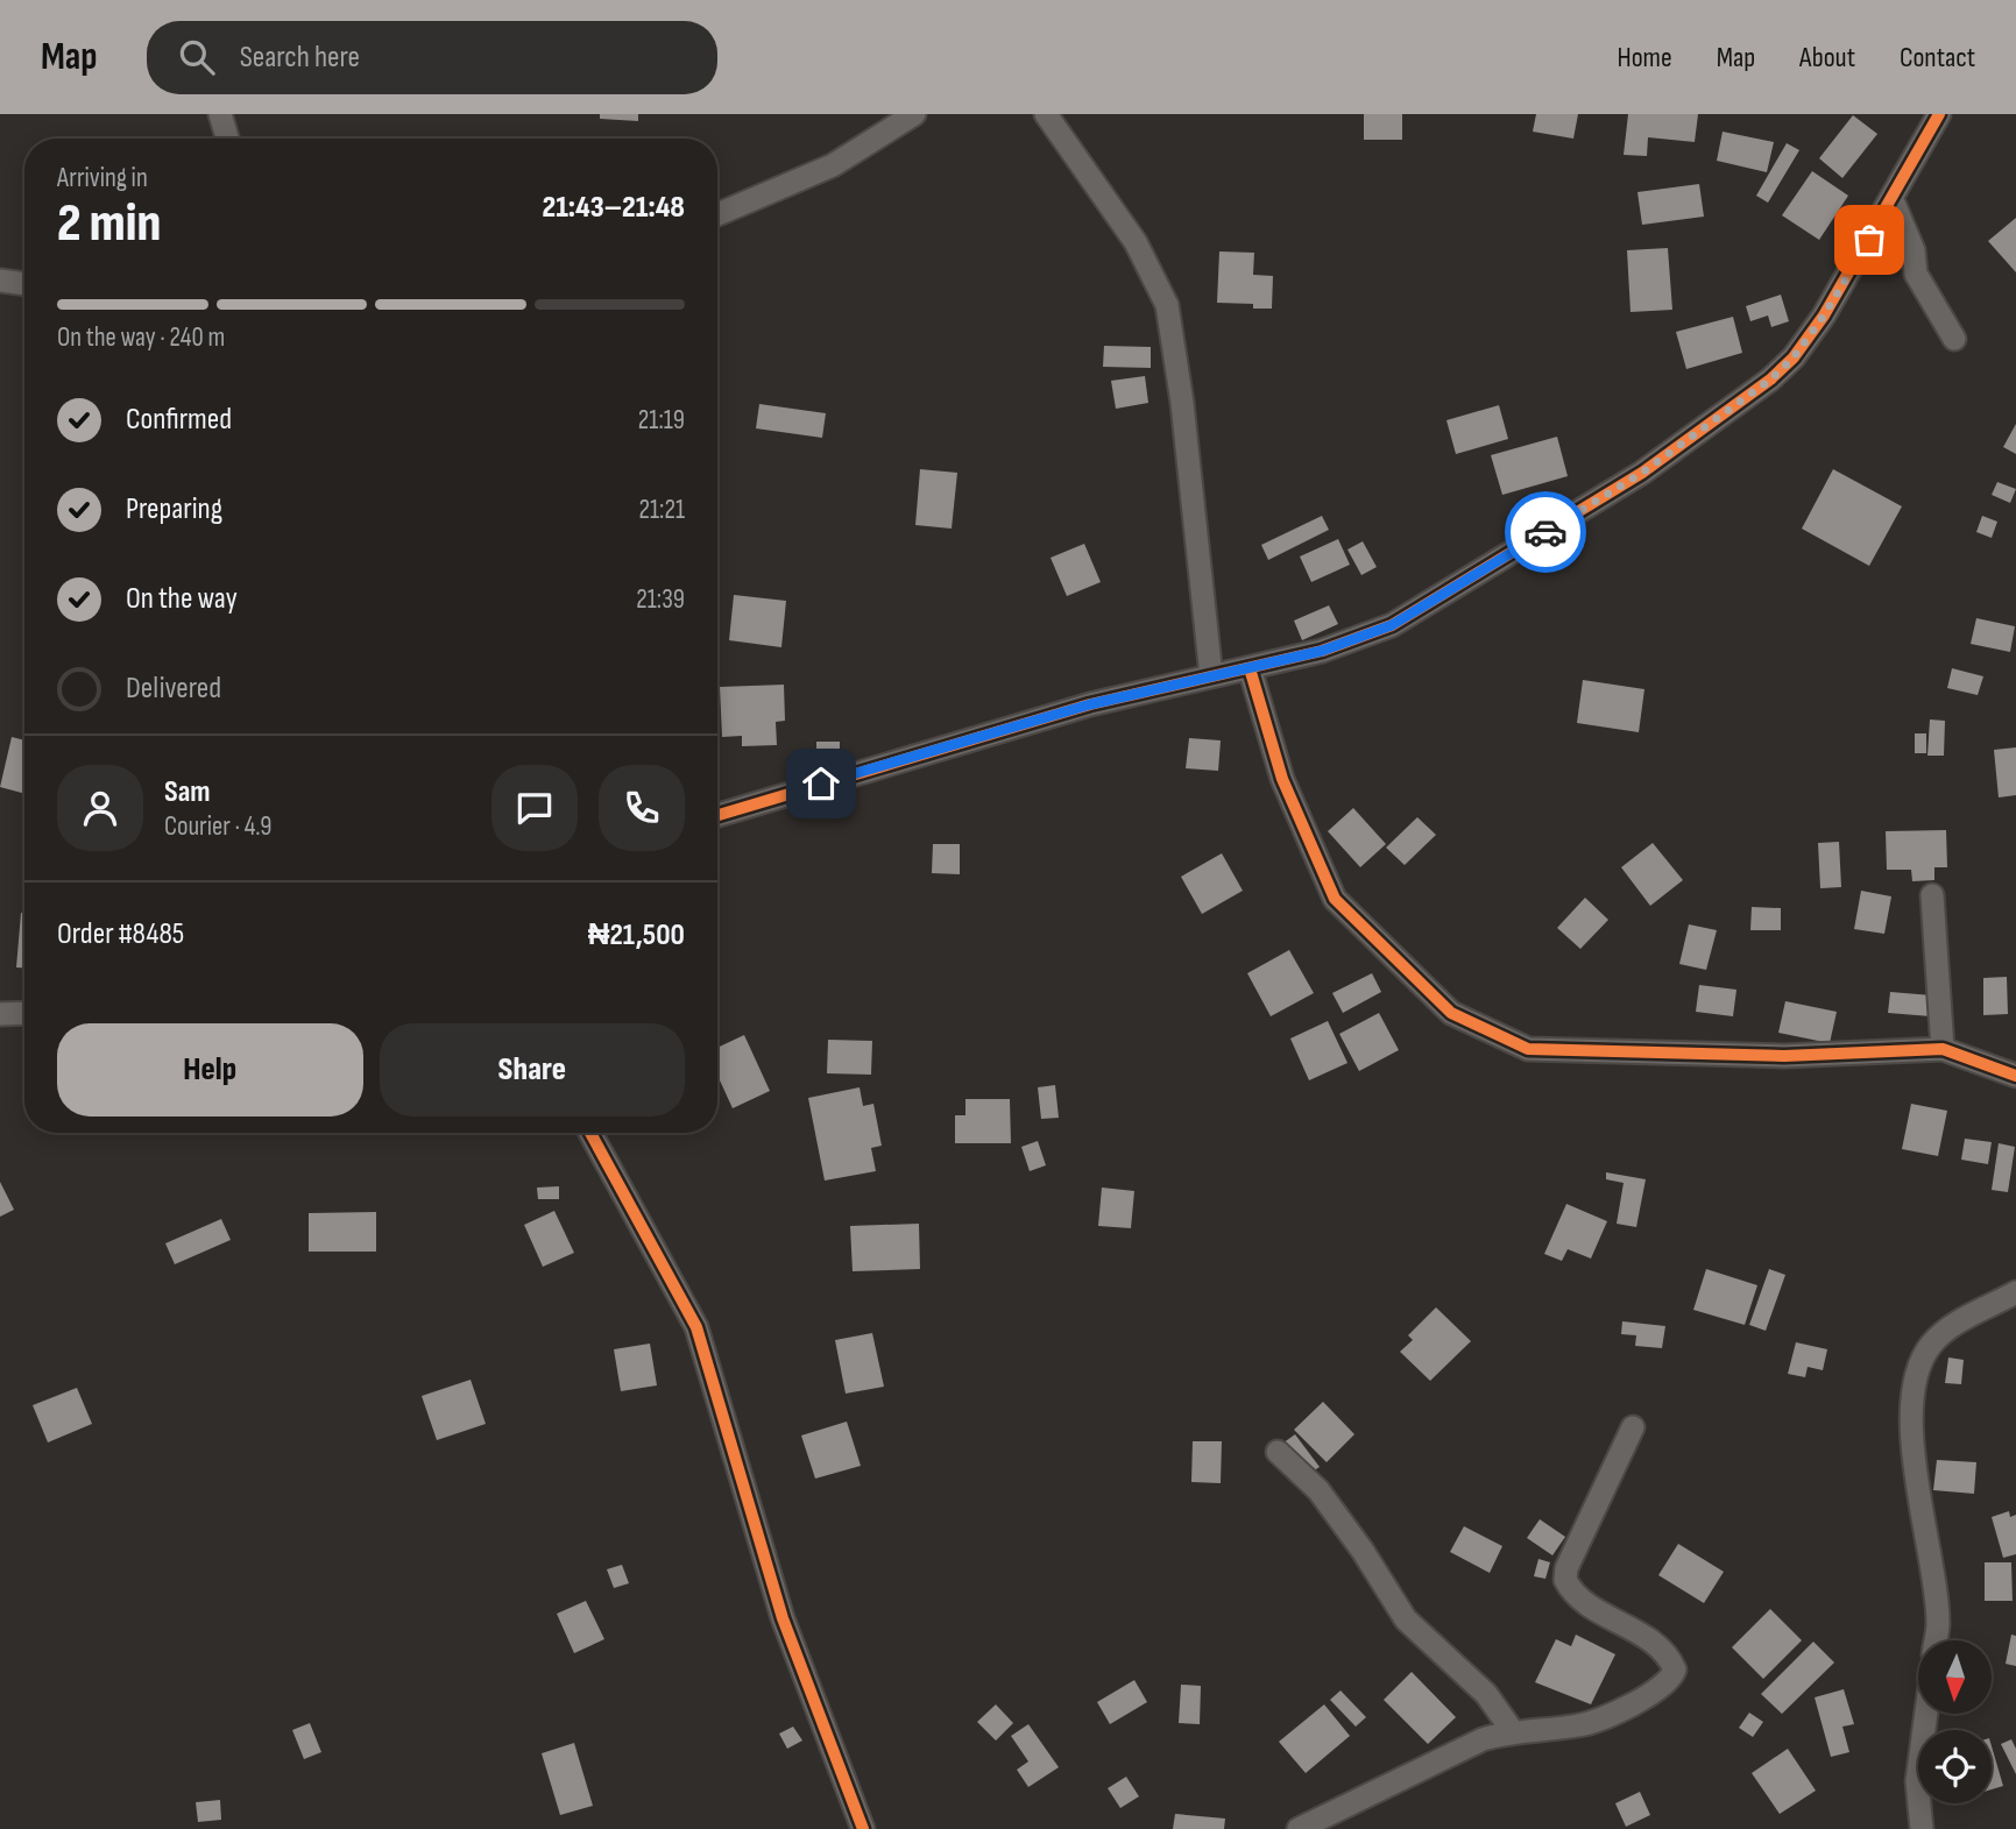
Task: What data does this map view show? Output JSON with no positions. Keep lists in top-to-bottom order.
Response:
{
  "north": "bottom",
  "page": {
    "header": "Map",
    "search": "Search here",
    "nav": [
      "Home",
      "Map",
      "About",
      "Contact"
    ],
    "heading": ["2 min", "Arriving in", "21:43–21:48"],
    "panel": [
      "Sam",
      "Courier · 4.9",
      "Order #8485",
      "₦21,500"
    ],
    "bar": "On the way · 240 m",
    "list": [
      ["Confirmed", "21:19"],
      ["Preparing", "21:21"],
      ["On the way", "21:39"],
      "Delivered"
    ],
    "buttons": ["Help", "Share"]
  }
}
